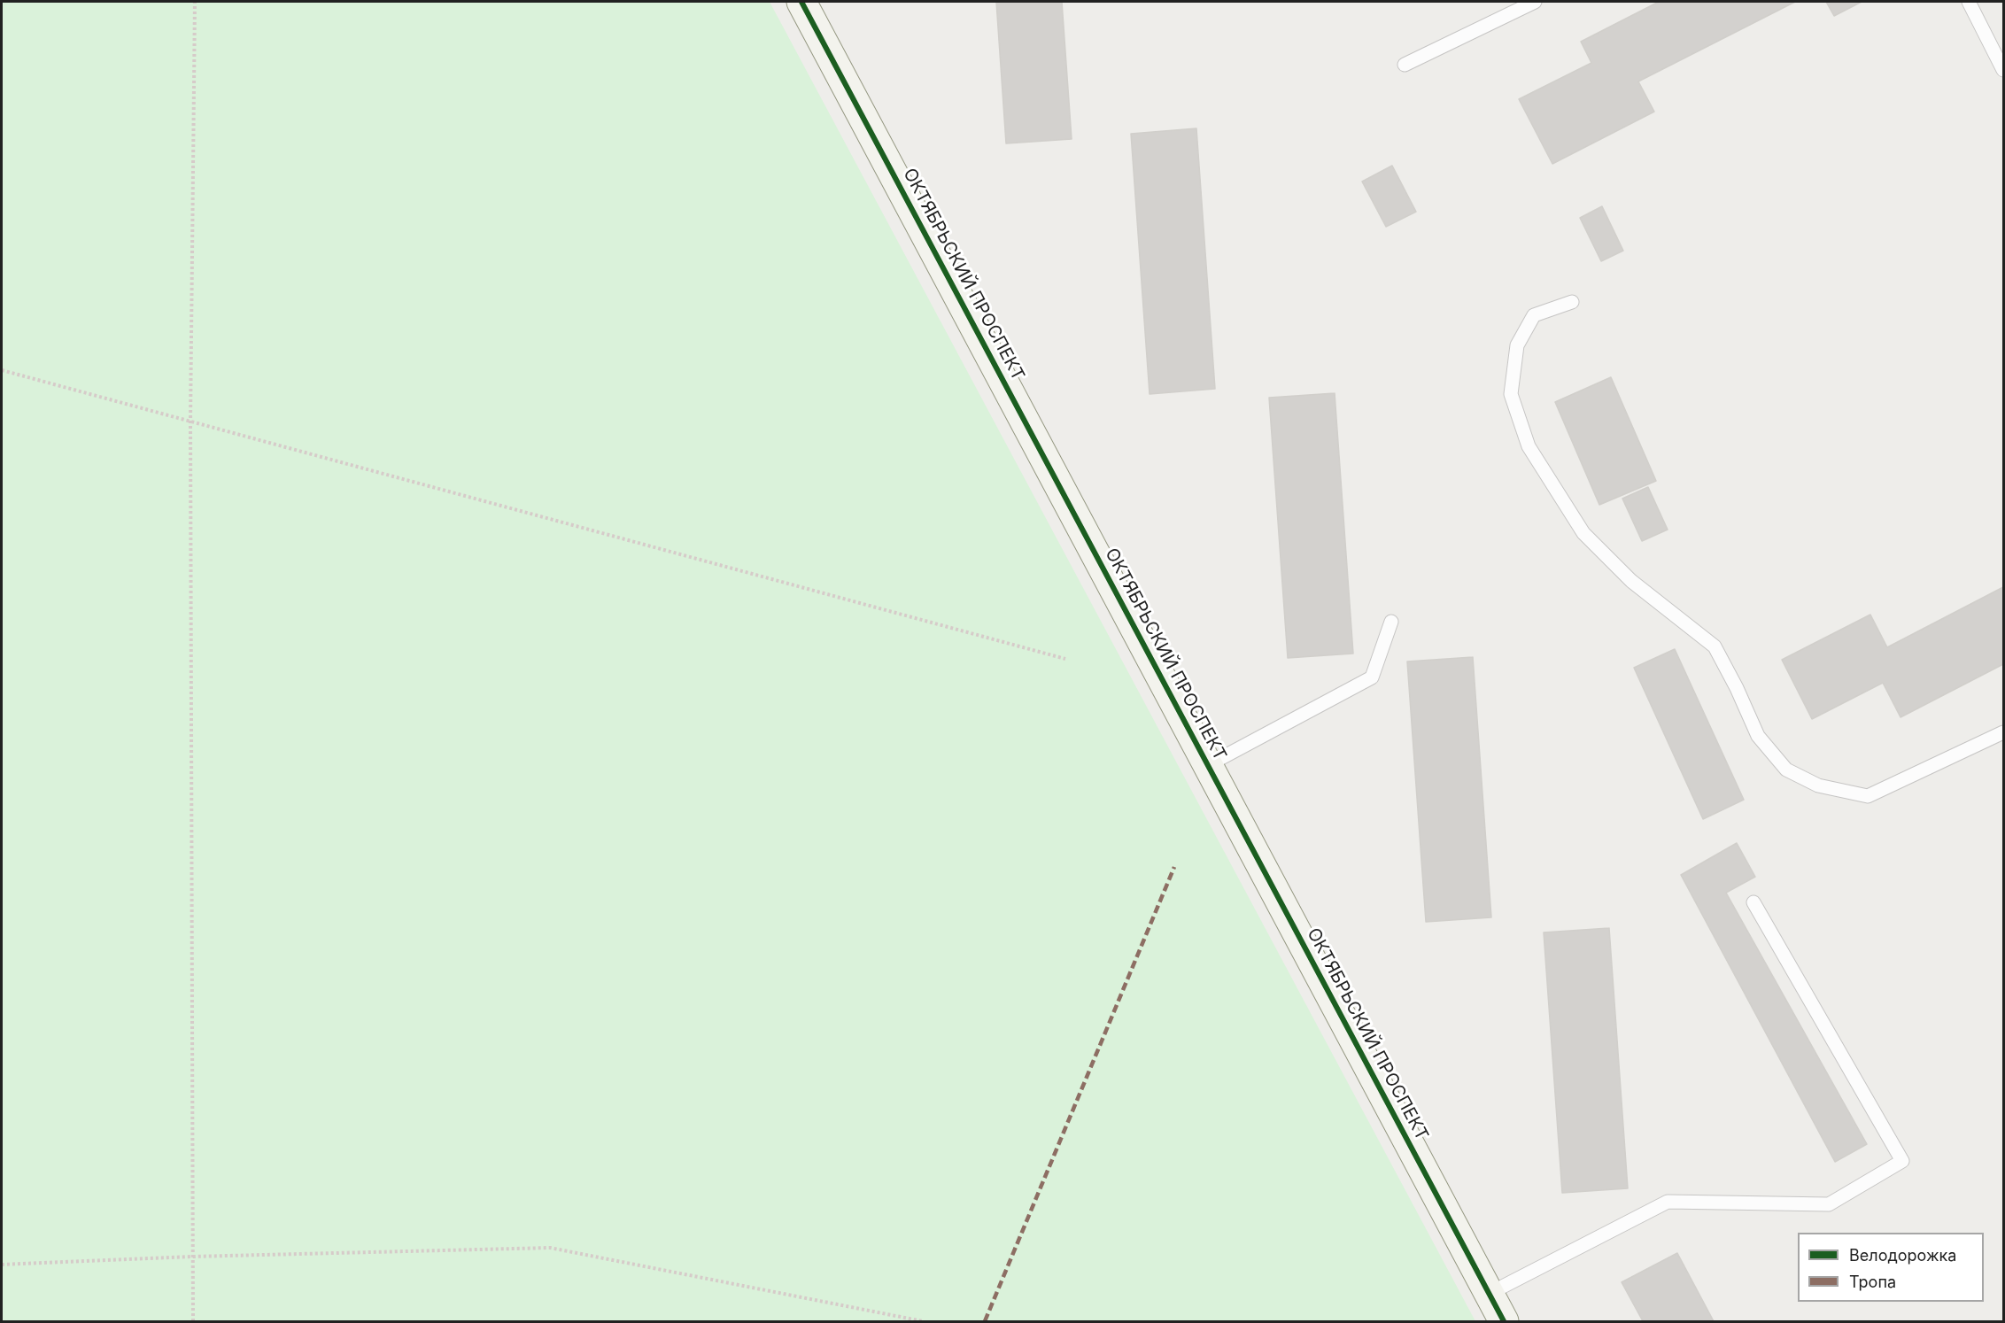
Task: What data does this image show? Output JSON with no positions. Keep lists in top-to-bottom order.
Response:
{
  "streets": {
    "street": ["ОКТЯБРЬСКИЙ ПРОСПЕКТ"]
  },
  "legend": ["Велодорожка", "Тропа"]
}
